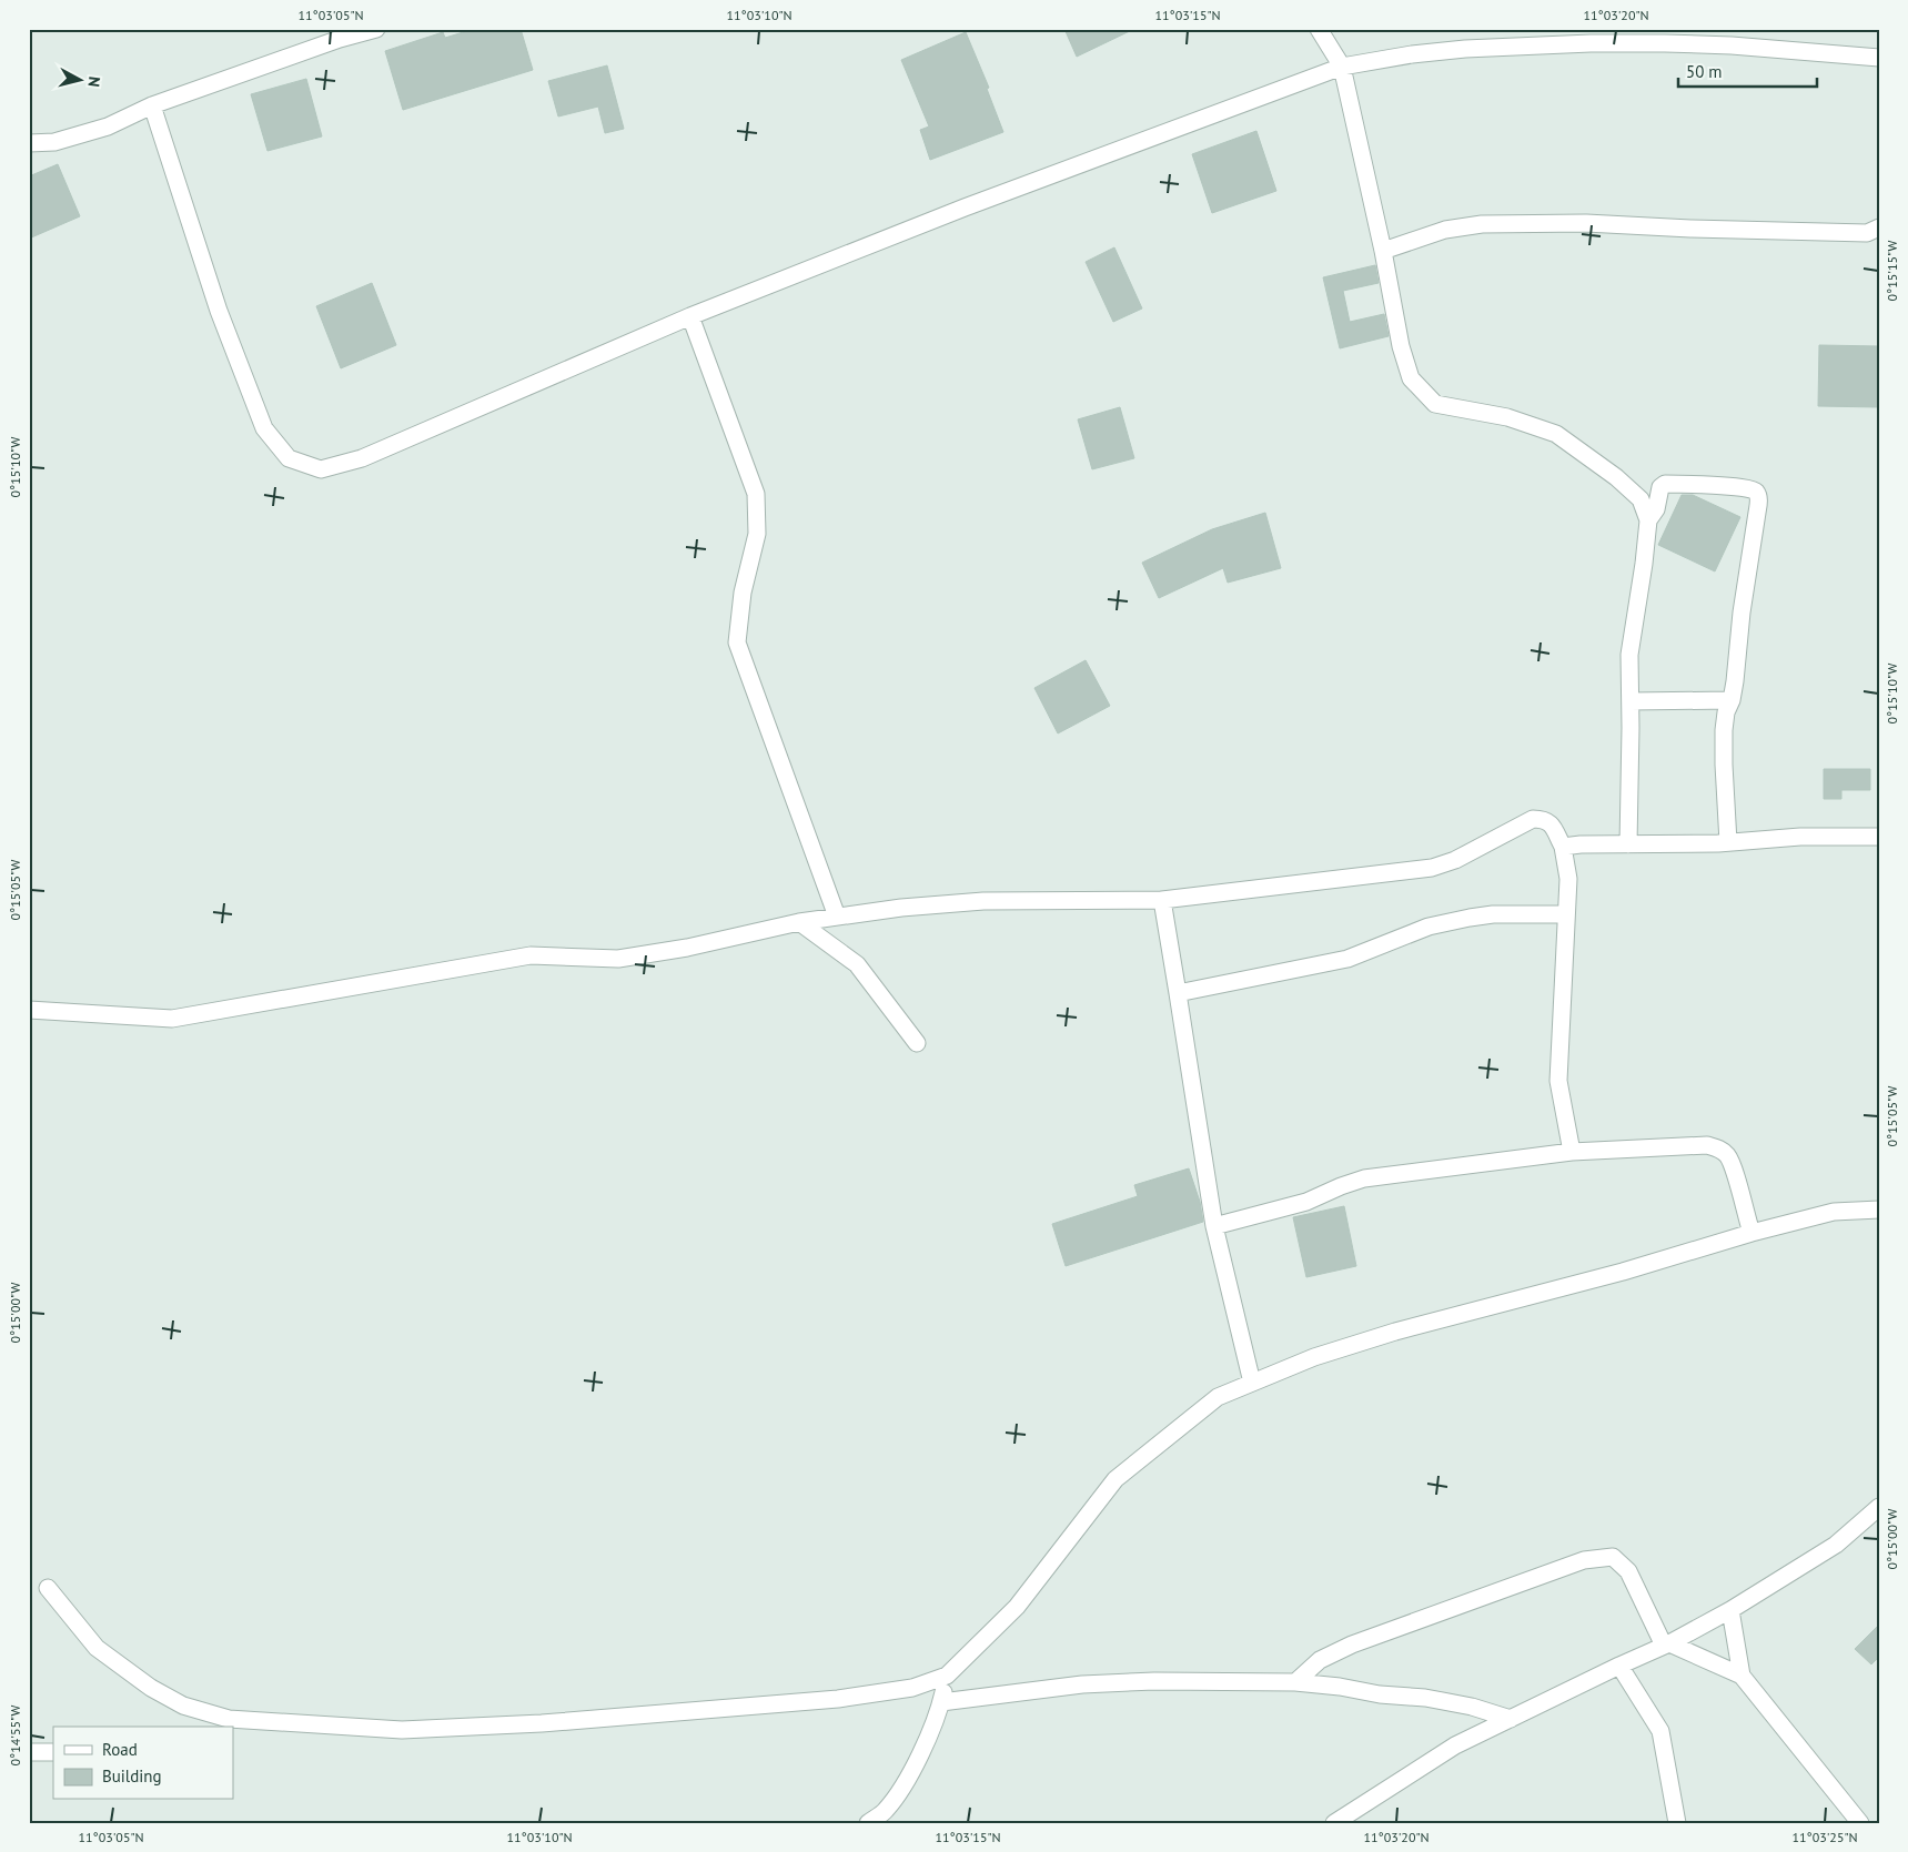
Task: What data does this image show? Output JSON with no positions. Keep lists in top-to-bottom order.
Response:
{
  "legend": ["Road", "Building"],
  "scale_bar": "50 m",
  "north": "right",
  "coordinates": [
    "11°03'05\"N",
    "11°03'10\"N",
    "11°03'15\"N",
    "11°03'20\"N",
    "0°15'15\"W",
    "0°15'10\"W",
    "0°15'05\"W",
    "0°15'00\"W",
    "0°14'55\"W",
    "11°03'25\"N"
  ]
}
